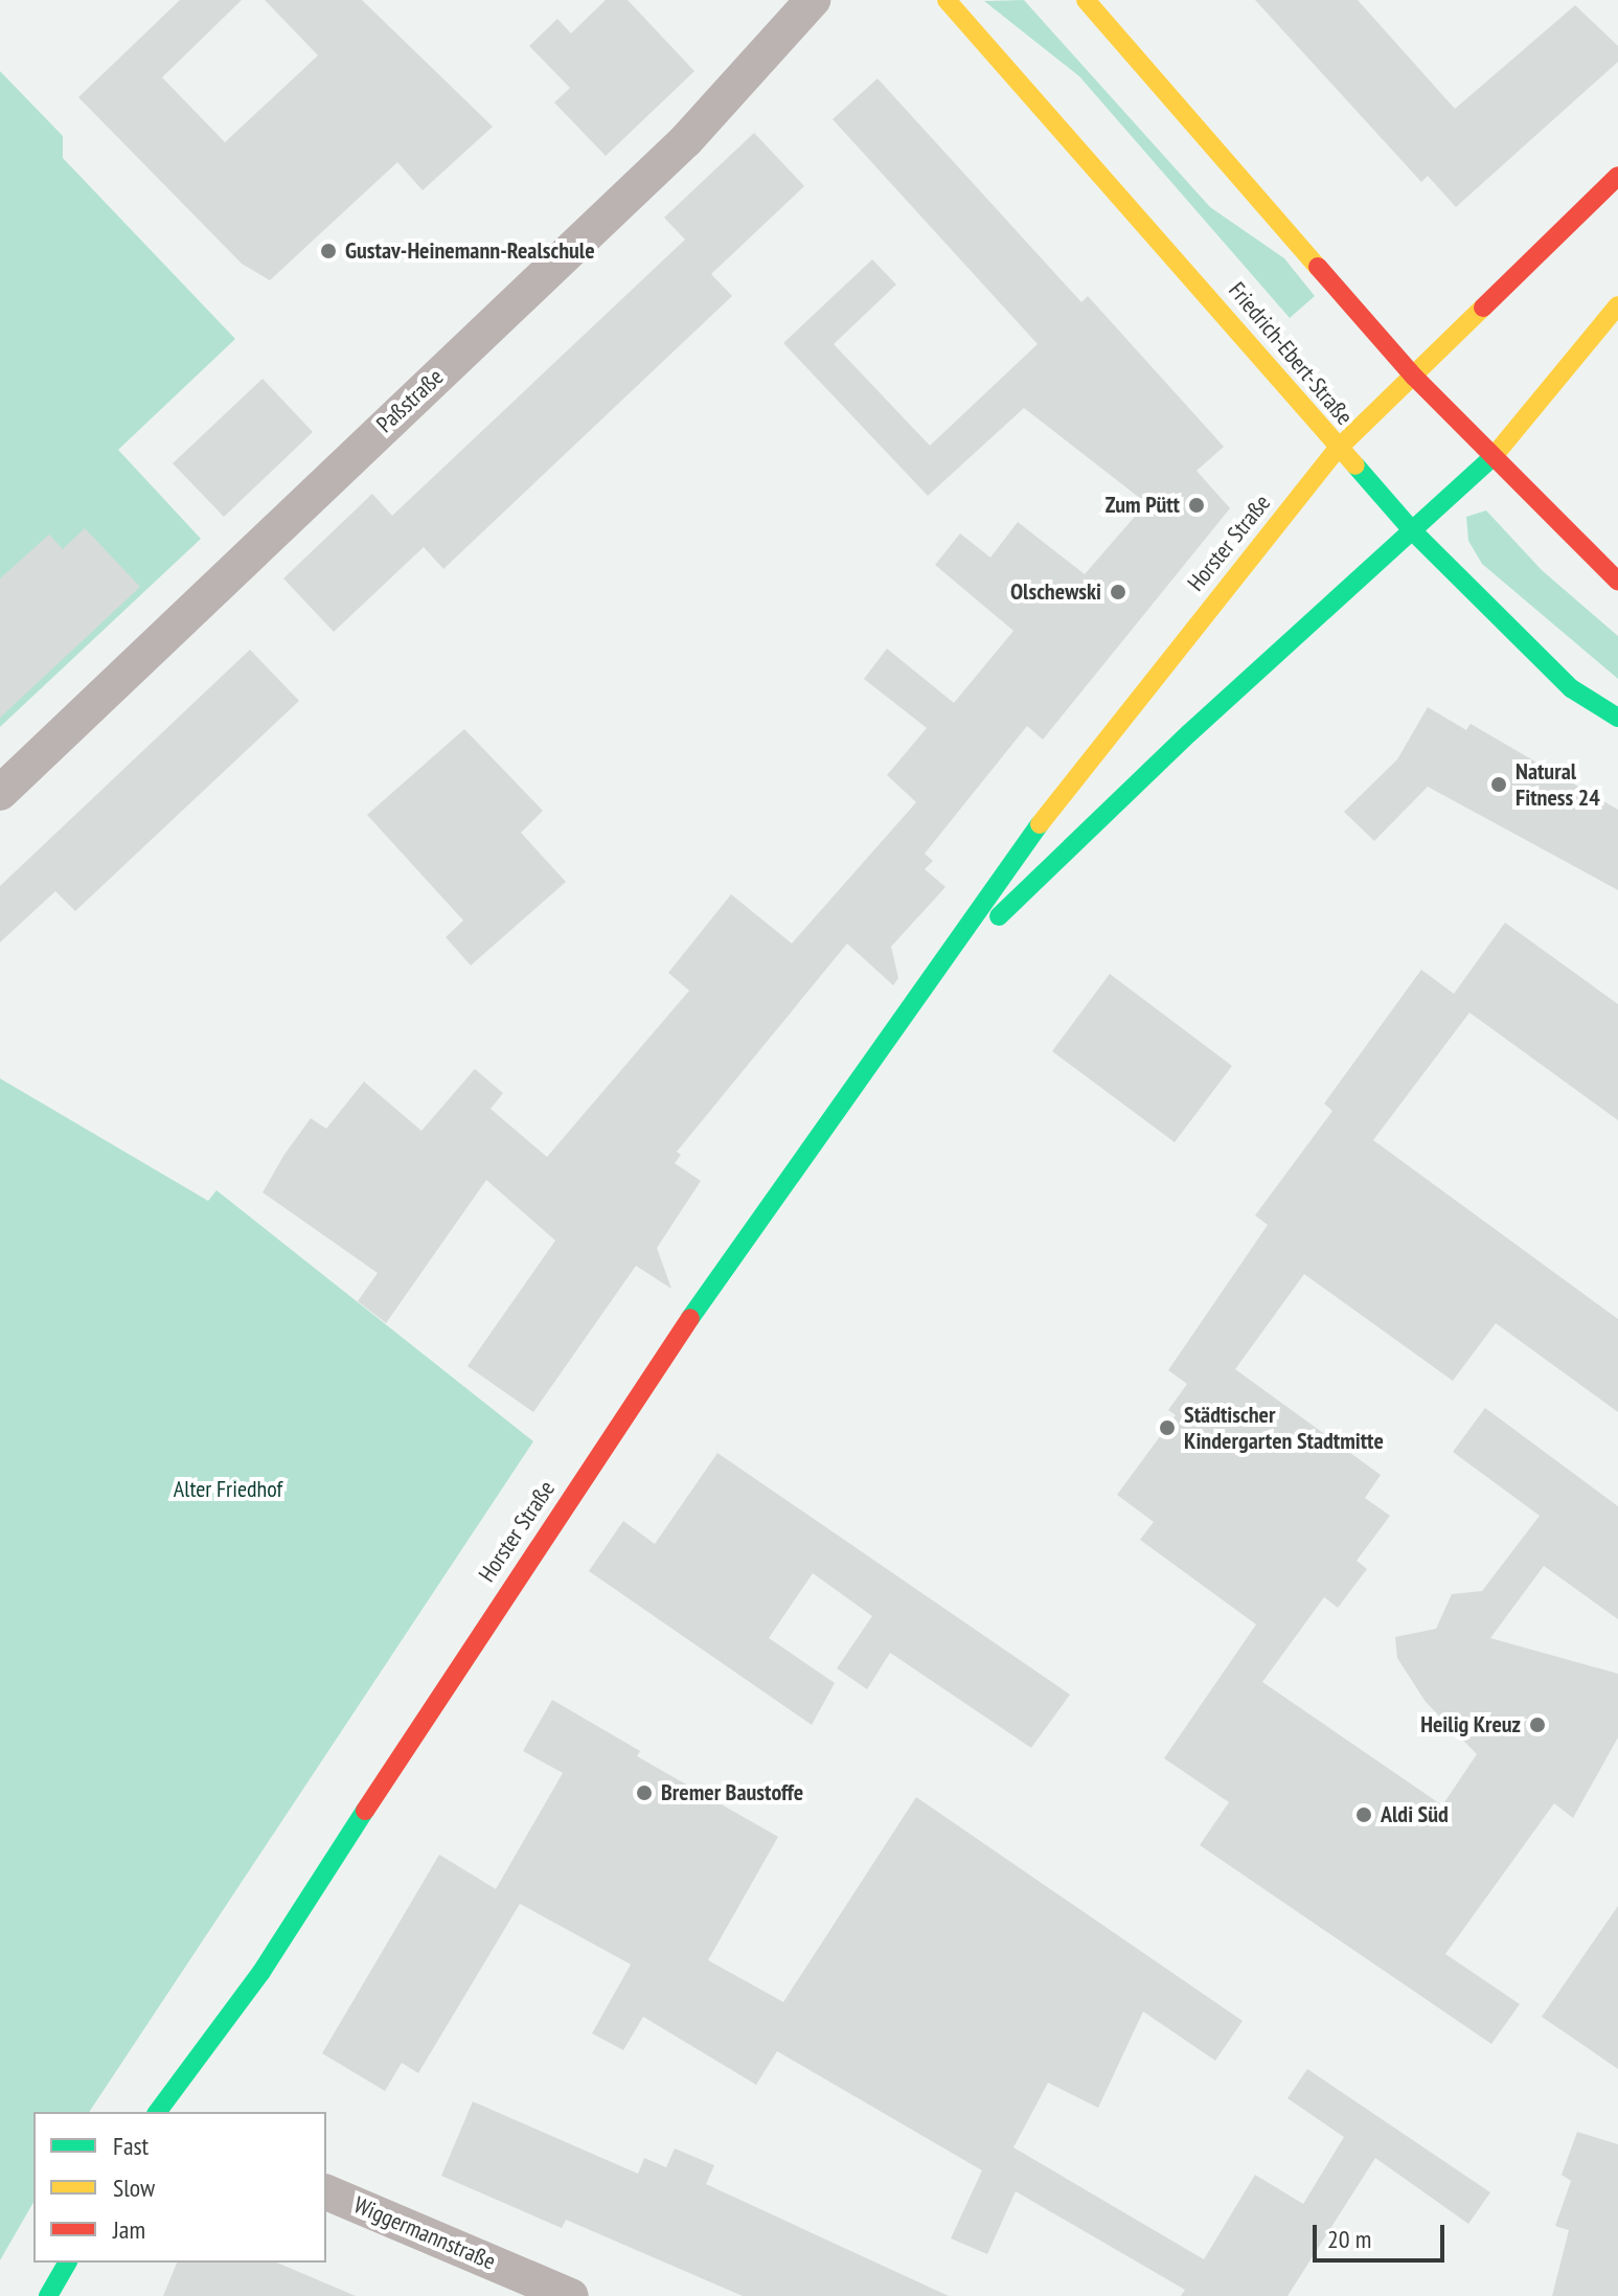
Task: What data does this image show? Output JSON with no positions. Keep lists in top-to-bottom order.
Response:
{
  "streets": {
    "main road": ["Friedrich-Ebert-Straße", "Horster Straße"],
    "street": ["Paßstraße", "Wiggermannstraße"]
  },
  "crossings": [
    ["Friedrich-Ebert-Straße", "Horster Straße"]
  ],
  "parks": ["Alter Friedhof"],
  "places": [
    "Gustav-Heinemann-Realschule",
    "Zum Pütt",
    "Olschewski",
    "Natural Fitness 24",
    "Städtischer Kindergarten Stadtmitte",
    "Heilig Kreuz",
    "Bremer Baustoffe",
    "Aldi Süd"
  ],
  "legend": ["Fast", "Slow", "Jam"],
  "scale_bar": "20 m"
}
